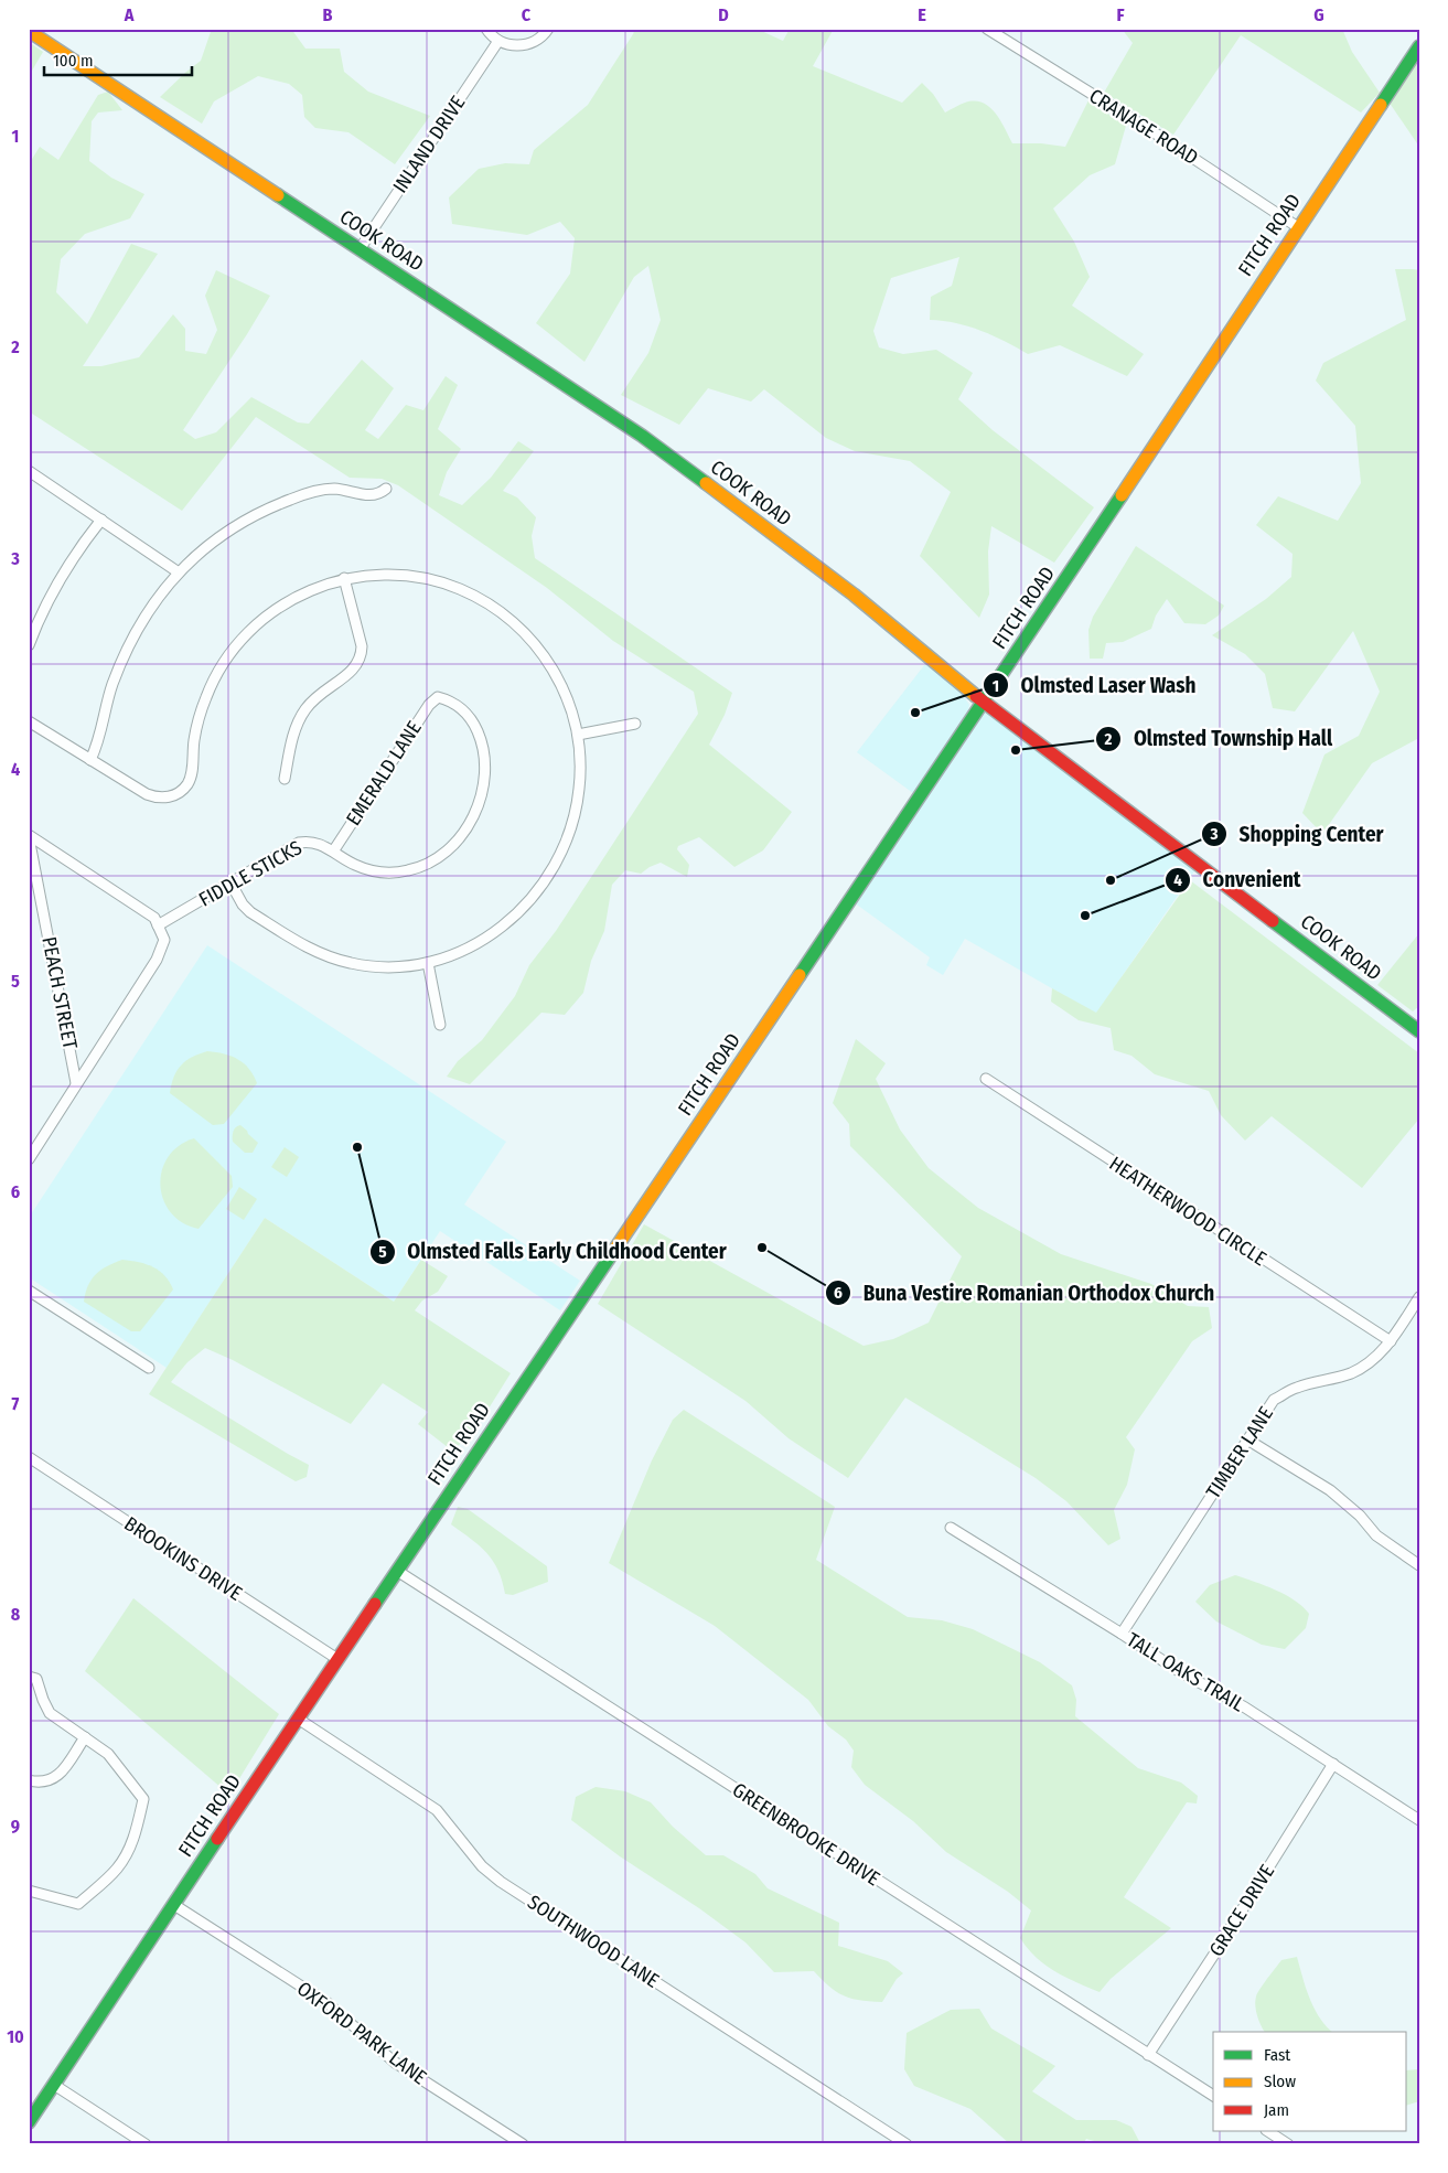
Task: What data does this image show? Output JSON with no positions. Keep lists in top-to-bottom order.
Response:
{
  "streets": {
    "street": [
      "CRANAGE ROAD",
      "INLAND DRIVE",
      "FITCH ROAD",
      "COOK ROAD",
      "EMERALD LANE",
      "FIDDLE STICKS",
      "PEACH STREET",
      "HEATHERWOOD CIRCLE",
      "TIMBER LANE",
      "BROOKINS DRIVE",
      "TALL OAKS TRAIL",
      "GREENBROOKE DRIVE",
      "GRACE DRIVE",
      "SOUTHWOOD LANE",
      "OXFORD PARK LANE"
    ]
  },
  "crossings": [
    ["CRANAGE ROAD", "FITCH ROAD"],
    ["INLAND DRIVE", "COOK ROAD"],
    ["FITCH ROAD", "COOK ROAD"],
    ["FITCH ROAD", "BROOKINS DRIVE"],
    ["FITCH ROAD", "GREENBROOKE DRIVE"],
    ["FITCH ROAD", "SOUTHWOOD LANE"],
    ["FITCH ROAD", "OXFORD PARK LANE"],
    ["EMERALD LANE", "FIDDLE STICKS"],
    ["HEATHERWOOD CIRCLE", "TIMBER LANE"],
    ["TIMBER LANE", "TALL OAKS TRAIL"],
    ["TALL OAKS TRAIL", "GRACE DRIVE"],
    ["GREENBROOKE DRIVE", "GRACE DRIVE"]
  ],
  "places": [
    "Olmsted Laser Wash",
    "Olmsted Township Hall",
    "Shopping Center",
    "Convenient",
    "Olmsted Falls Early Childhood Center",
    "Buna Vestire Romanian Orthodox Church"
  ],
  "legend": ["Fast", "Slow", "Jam"],
  "scale_bar": "100 m",
  "grid": {
    "columns": [
      "A",
      "B",
      "C",
      "D",
      "E",
      "F",
      "G"
    ],
    "rows": [
      "1",
      "2",
      "3",
      "4",
      "5",
      "6",
      "7",
      "8",
      "9",
      "10"
    ]
  }
}
